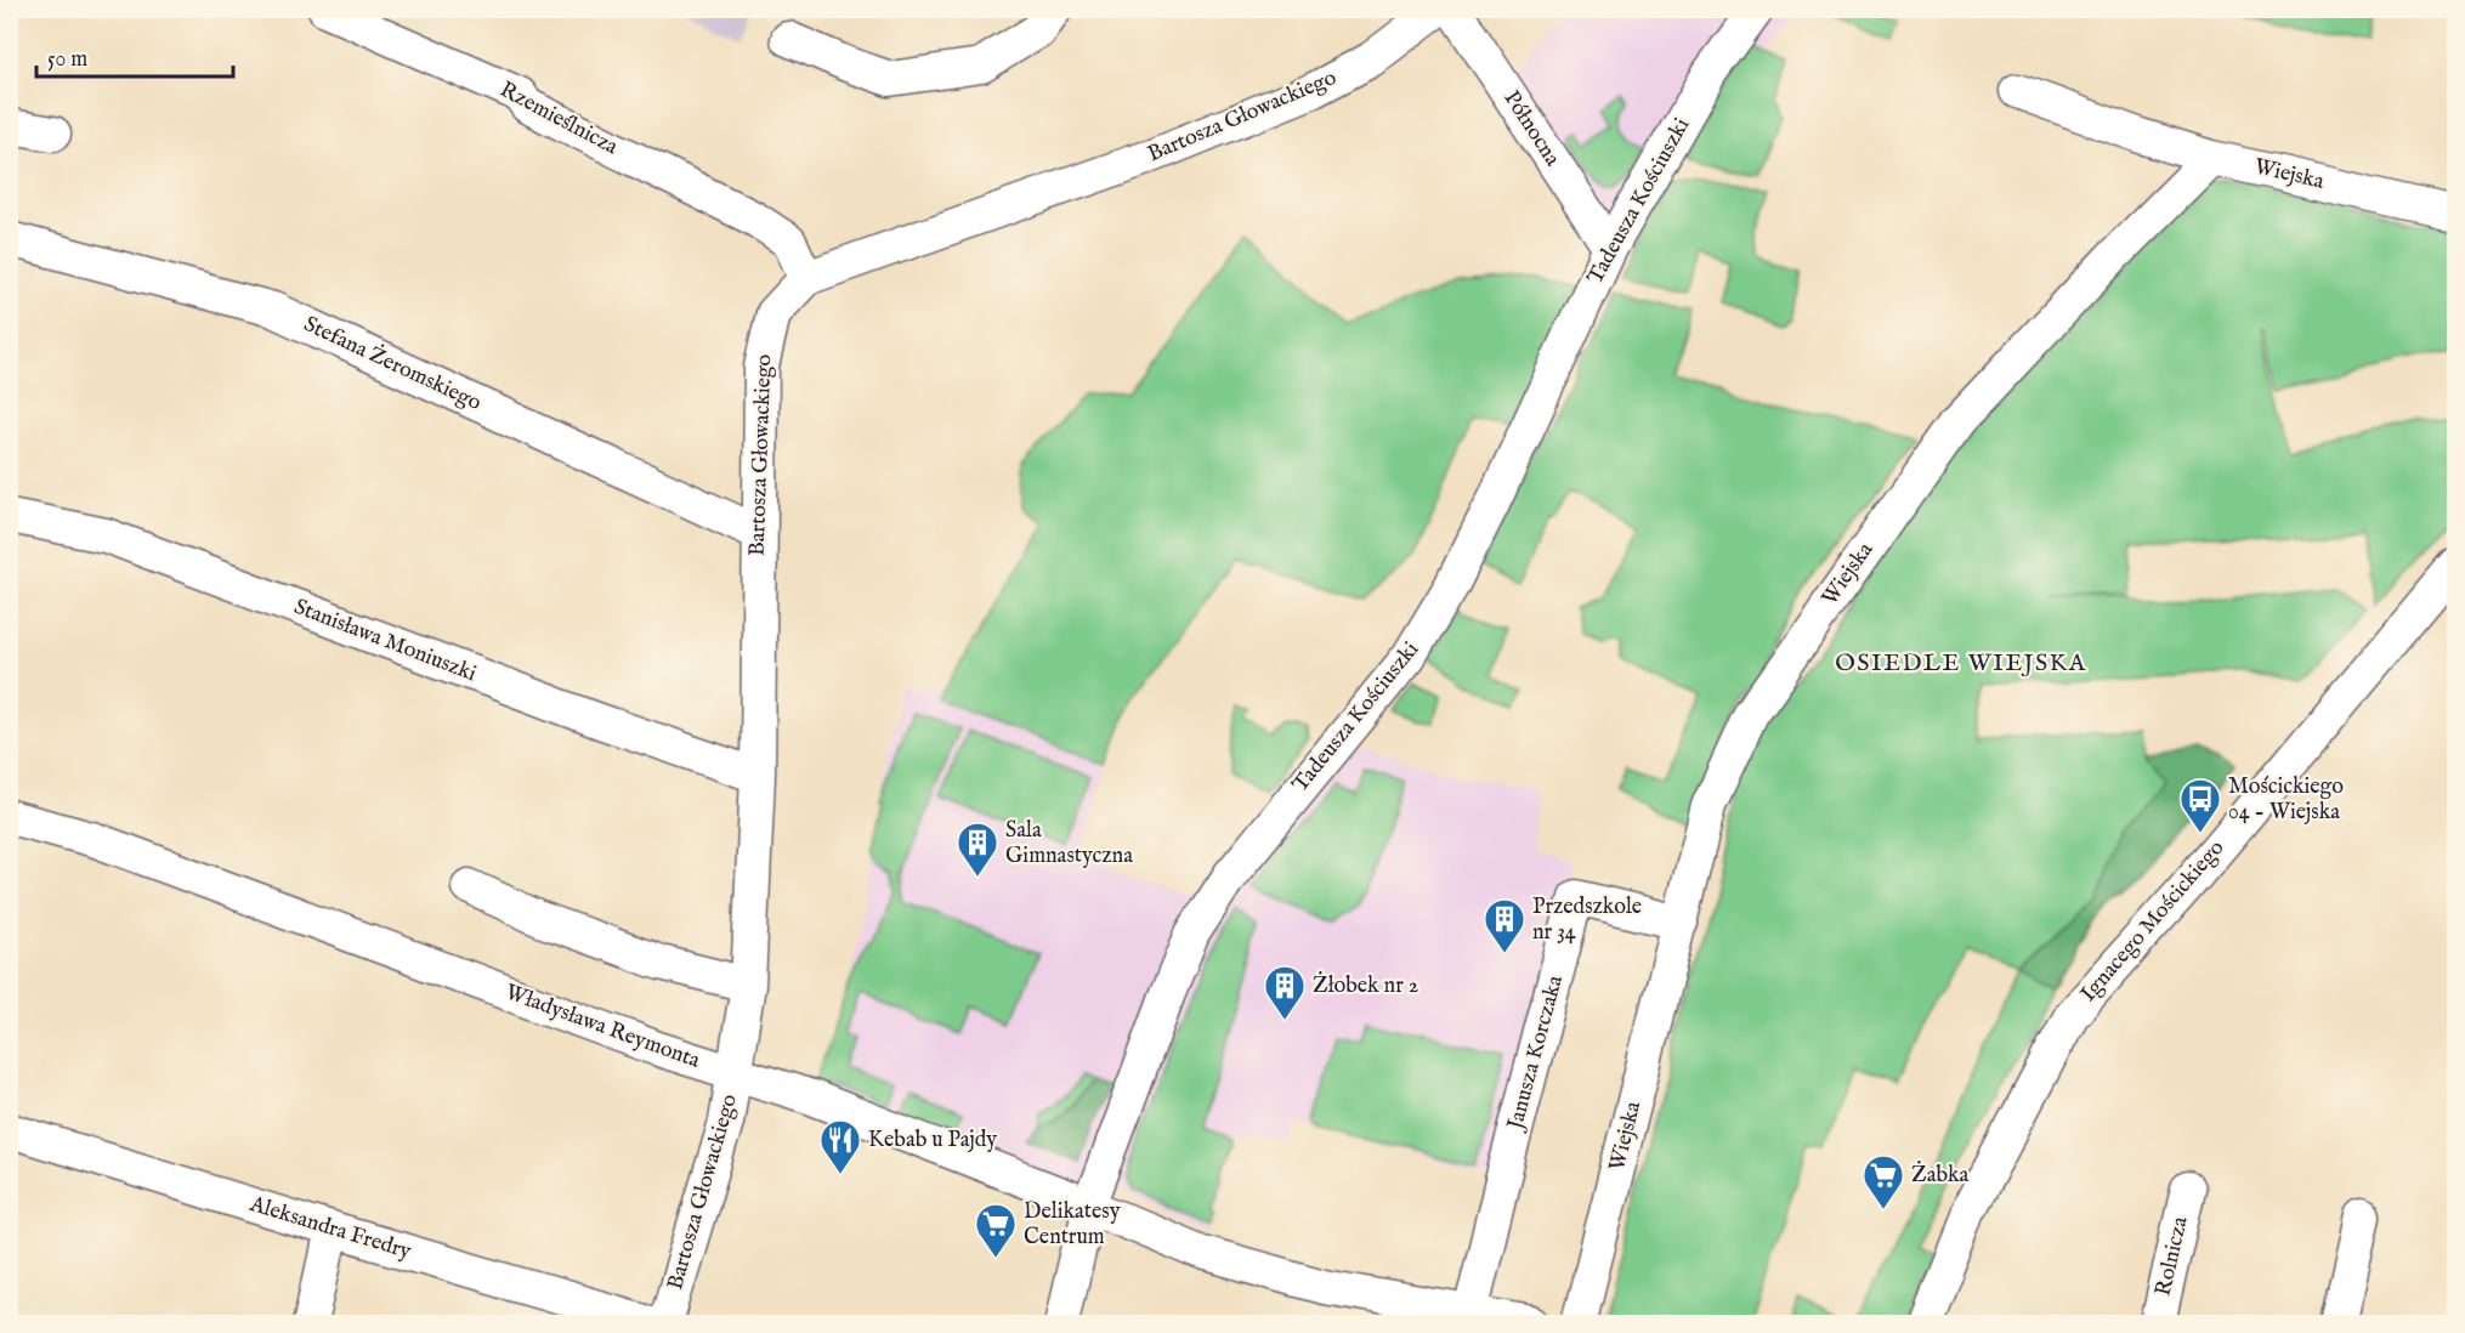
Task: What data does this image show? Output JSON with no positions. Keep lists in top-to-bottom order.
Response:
{
  "streets": {
    "street": [
      "Bartosza Głowackiego",
      "Rzemieślnicza",
      "Północna",
      "Wiejska",
      "Tadeusza Kościuszki",
      "Stefana Żeromskiego",
      "Stanisława Moniuszki",
      "Ignacego Mościckiego",
      "Władysława Reymonta",
      "Janusza Korczaka",
      "Aleksandra Fredry",
      "Rolnicza"
    ]
  },
  "crossings": [
    ["Bartosza Głowackiego", "Rzemieślnicza"],
    ["Bartosza Głowackiego", "Stefana Żeromskiego"],
    ["Bartosza Głowackiego", "Stanisława Moniuszki"],
    ["Bartosza Głowackiego", "Władysława Reymonta"],
    ["Północna", "Tadeusza Kościuszki"],
    ["Wiejska", "Janusza Korczaka"],
    ["Tadeusza Kościuszki", "Władysława Reymonta"],
    ["Władysława Reymonta", "Janusza Korczaka"]
  ],
  "districts": ["OSIEDLE WIEJSKA"],
  "places": {
    "bus stop": ["Mościckiego 04 - Wiejska"],
    "building": ["Sala Gimnastyczna", "Przedszkole nr 34", "Żłobek nr 2"],
    "restaurant": ["Kebab u Pajdy"],
    "supermarket": ["Żabka", "Delikatesy Centrum"]
  },
  "scale_bar": "50 m"
}
